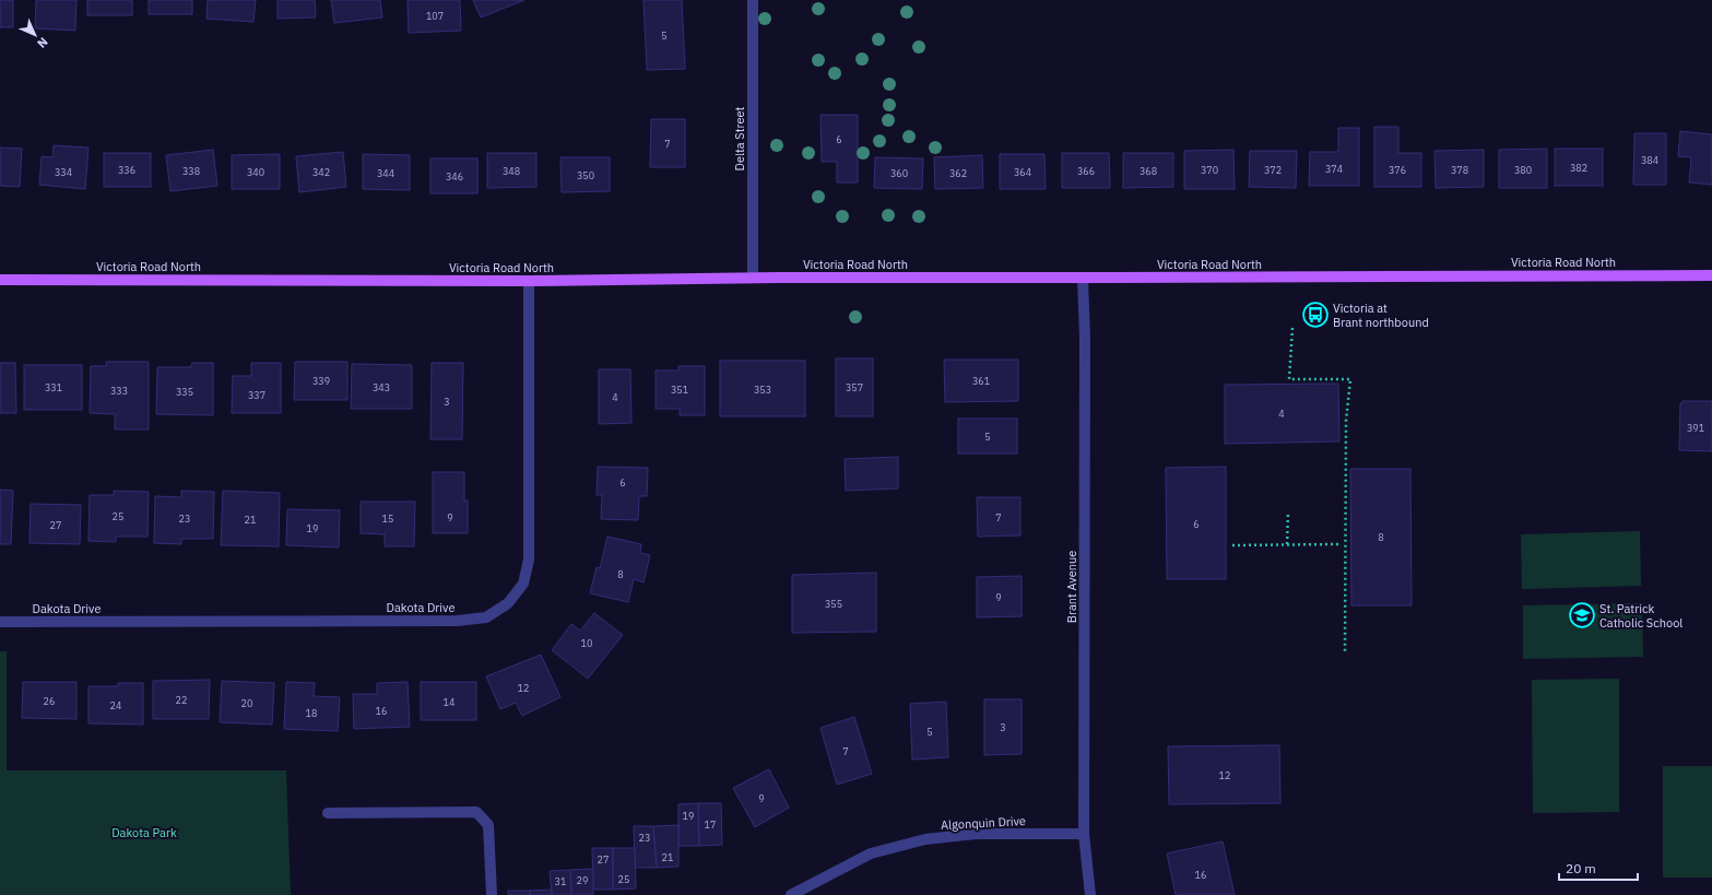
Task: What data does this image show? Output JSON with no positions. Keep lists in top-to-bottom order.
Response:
{
  "streets": {
    "main road": ["Victoria Road North"],
    "street": [
      "Delta Street",
      "Brant Avenue",
      "Dakota Drive",
      "Algonquin Drive"
    ]
  },
  "crossings": [
    ["Delta Street", "Victoria Road North"],
    ["Victoria Road North", "Brant Avenue"],
    ["Victoria Road North", "Dakota Drive"],
    ["Brant Avenue", "Algonquin Drive"]
  ],
  "parks": ["Dakota Park"],
  "places": {
    "bus stop": ["Victoria at Brant northbound"],
    "school or university": ["St. Patrick Catholic School"]
  },
  "house_numbers": [
    "107",
    "5",
    "6",
    "7",
    "384",
    "382",
    "374",
    "336",
    "370",
    "372",
    "376",
    "378",
    "380",
    "338",
    "348",
    "366",
    "368",
    "334",
    "340",
    "342",
    "364",
    "344",
    "360",
    "362",
    "350",
    "346",
    "339",
    "361",
    "331",
    "343",
    "357",
    "351",
    "353",
    "333",
    "335",
    "337",
    "4",
    "3",
    "4",
    "391",
    "5",
    "6",
    "25",
    "9",
    "7",
    "23",
    "15",
    "21",
    "6",
    "27",
    "19",
    "8",
    "8",
    "9",
    "355",
    "10",
    "12",
    "22",
    "26",
    "14",
    "20",
    "24",
    "16",
    "18",
    "3",
    "5",
    "7",
    "12",
    "9",
    "19",
    "17",
    "23",
    "21",
    "27",
    "16",
    "25",
    "29",
    "31"
  ],
  "scale_bar": "20 m",
  "north": "bottom right"
}
